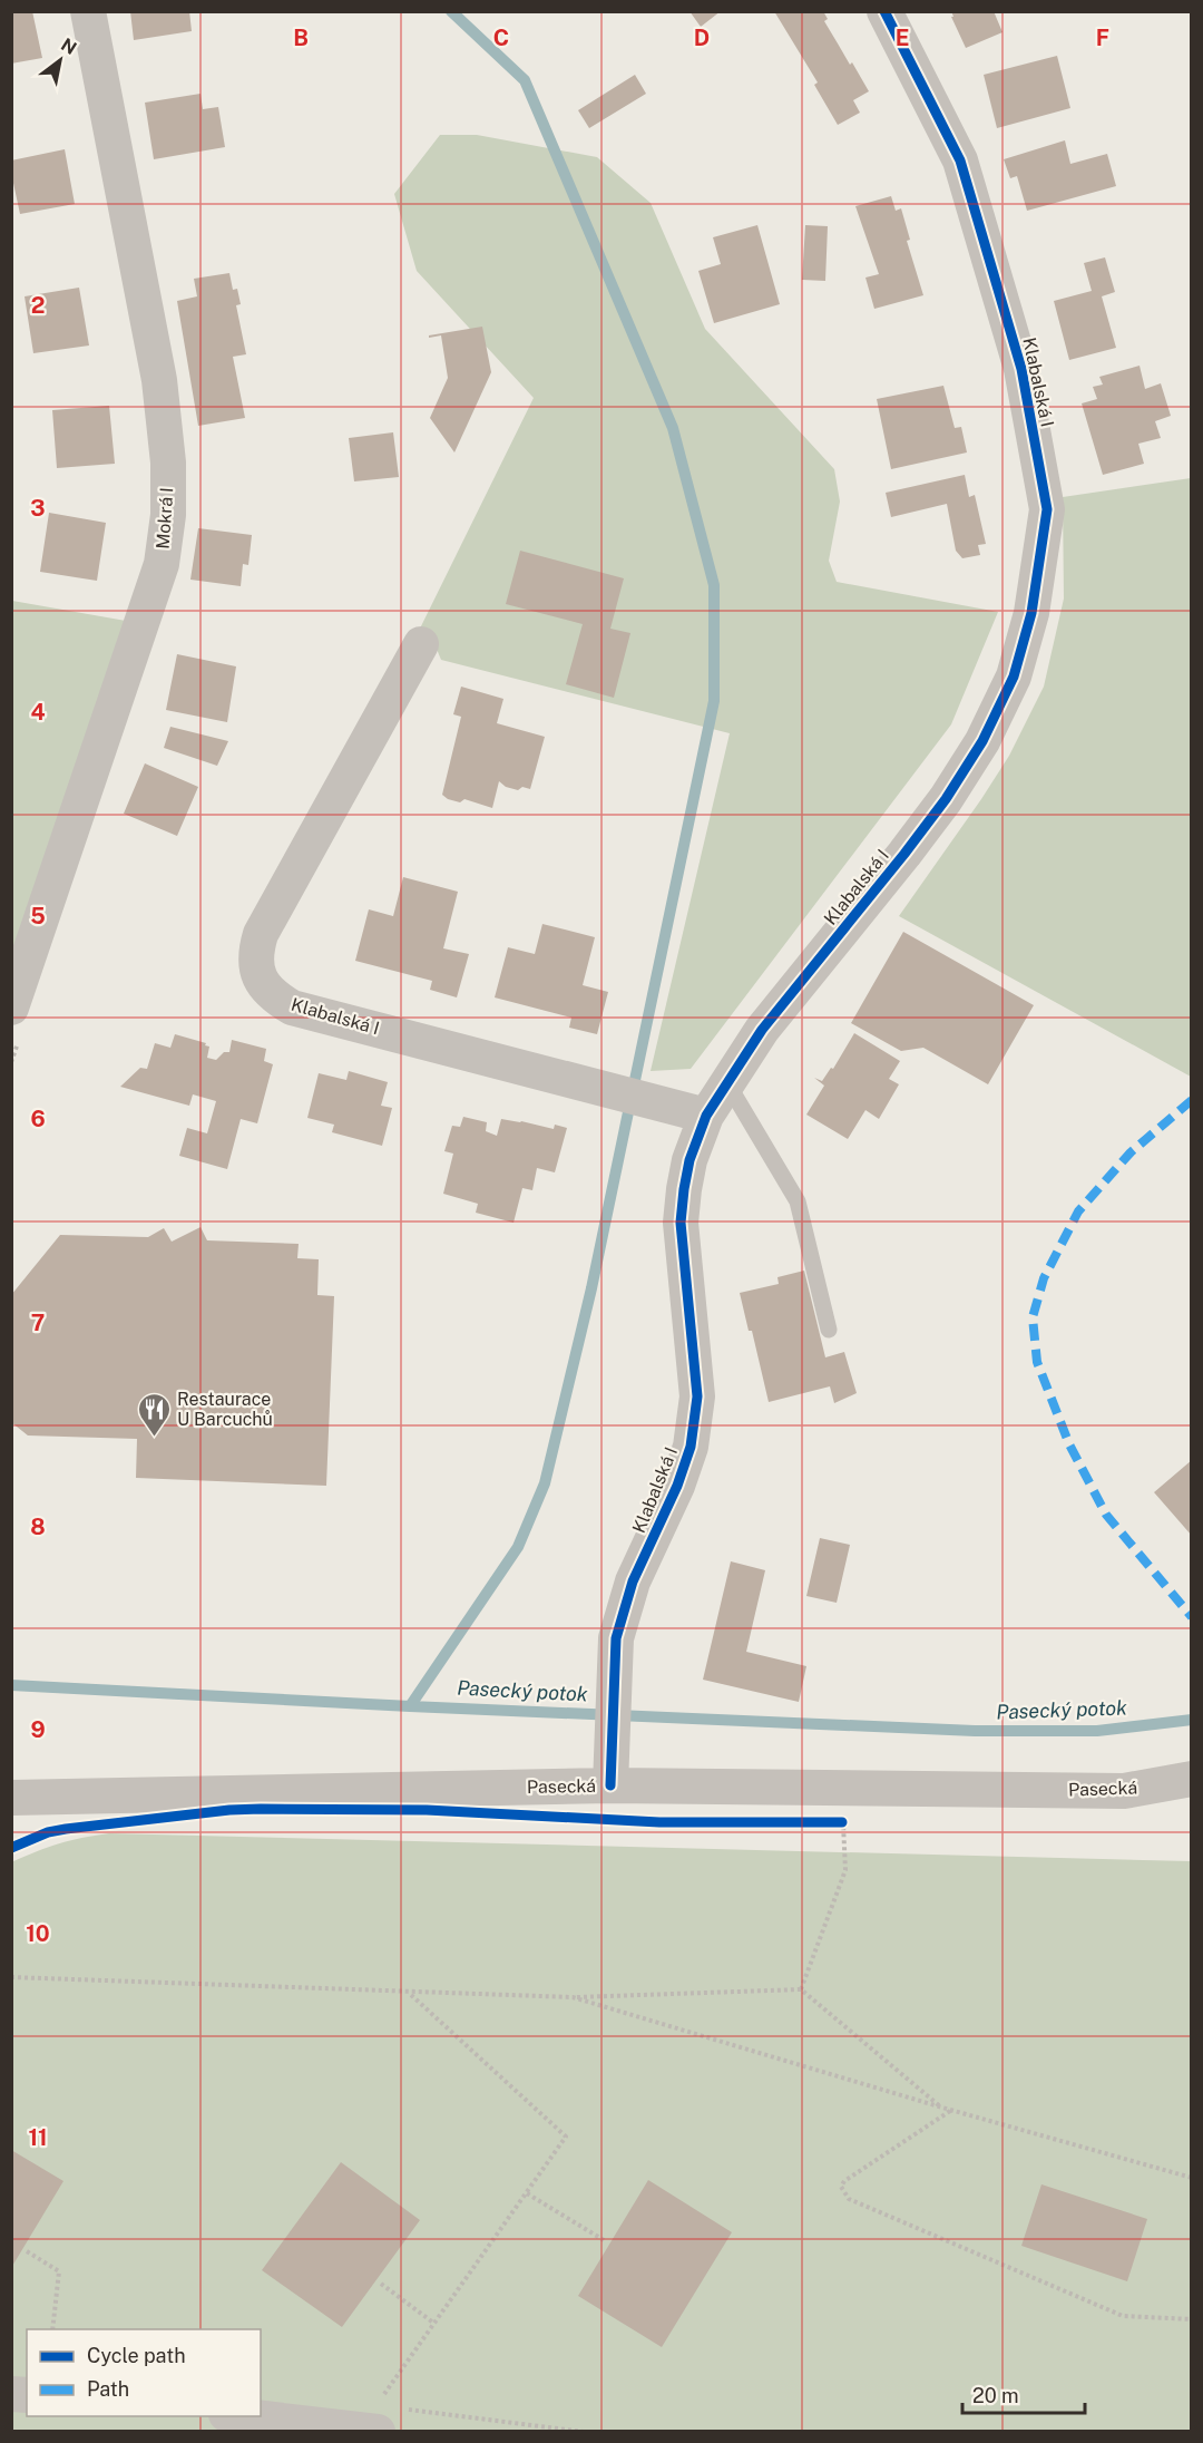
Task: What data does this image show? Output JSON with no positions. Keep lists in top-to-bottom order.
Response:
{
  "streets": {
    "street": ["Klabalská I", "Mokrá I", "Pasecká"]
  },
  "crossings": [
    ["Klabalská I", "Pasecká"]
  ],
  "water": ["Pasecký potok"],
  "places": {
    "restaurant": ["Restaurace U Barcuchů"]
  },
  "legend": ["Cycle path", "Path"],
  "scale_bar": "20 m",
  "north": "top right",
  "grid": {
    "columns": [
      "B",
      "C",
      "D",
      "E",
      "F"
    ],
    "rows": [
      "2",
      "3",
      "4",
      "5",
      "6",
      "7",
      "8",
      "9",
      "10",
      "11"
    ]
  }
}
